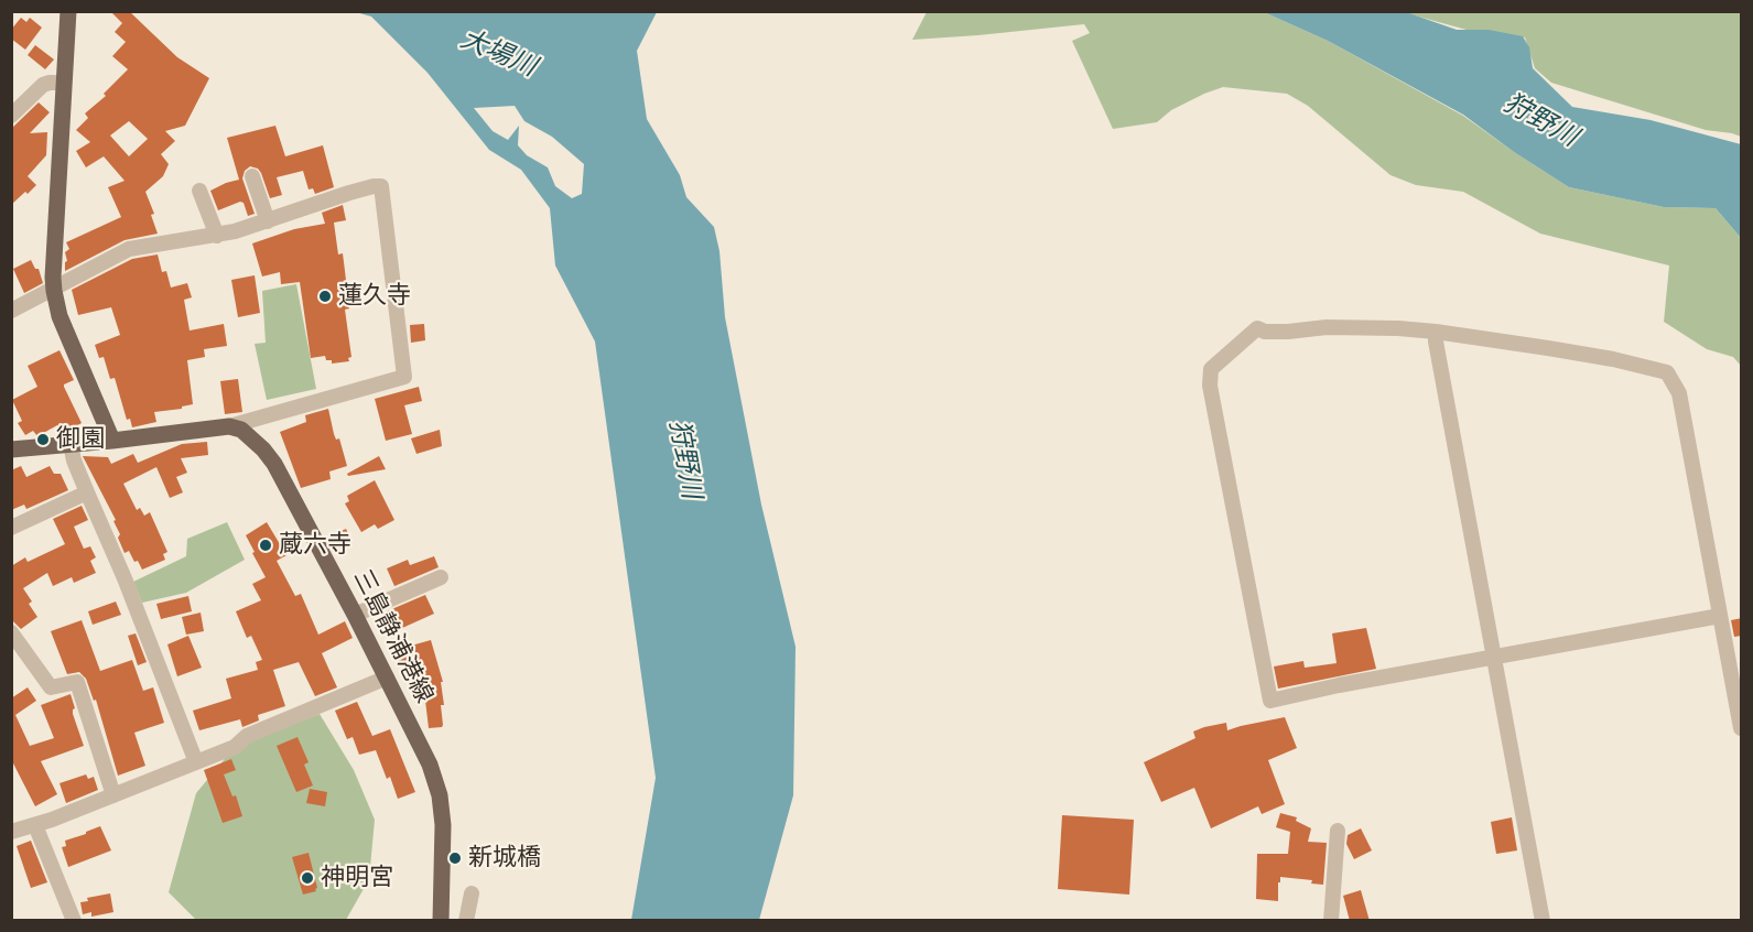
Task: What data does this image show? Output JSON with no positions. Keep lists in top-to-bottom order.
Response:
{
  "streets": {
    "main road": ["三島静浦港線"]
  },
  "water": ["大場川", "狩野川"],
  "places": [
    "蓮久寺",
    "御園",
    "蔵六寺",
    "新城橋",
    "神明宮"
  ]
}
